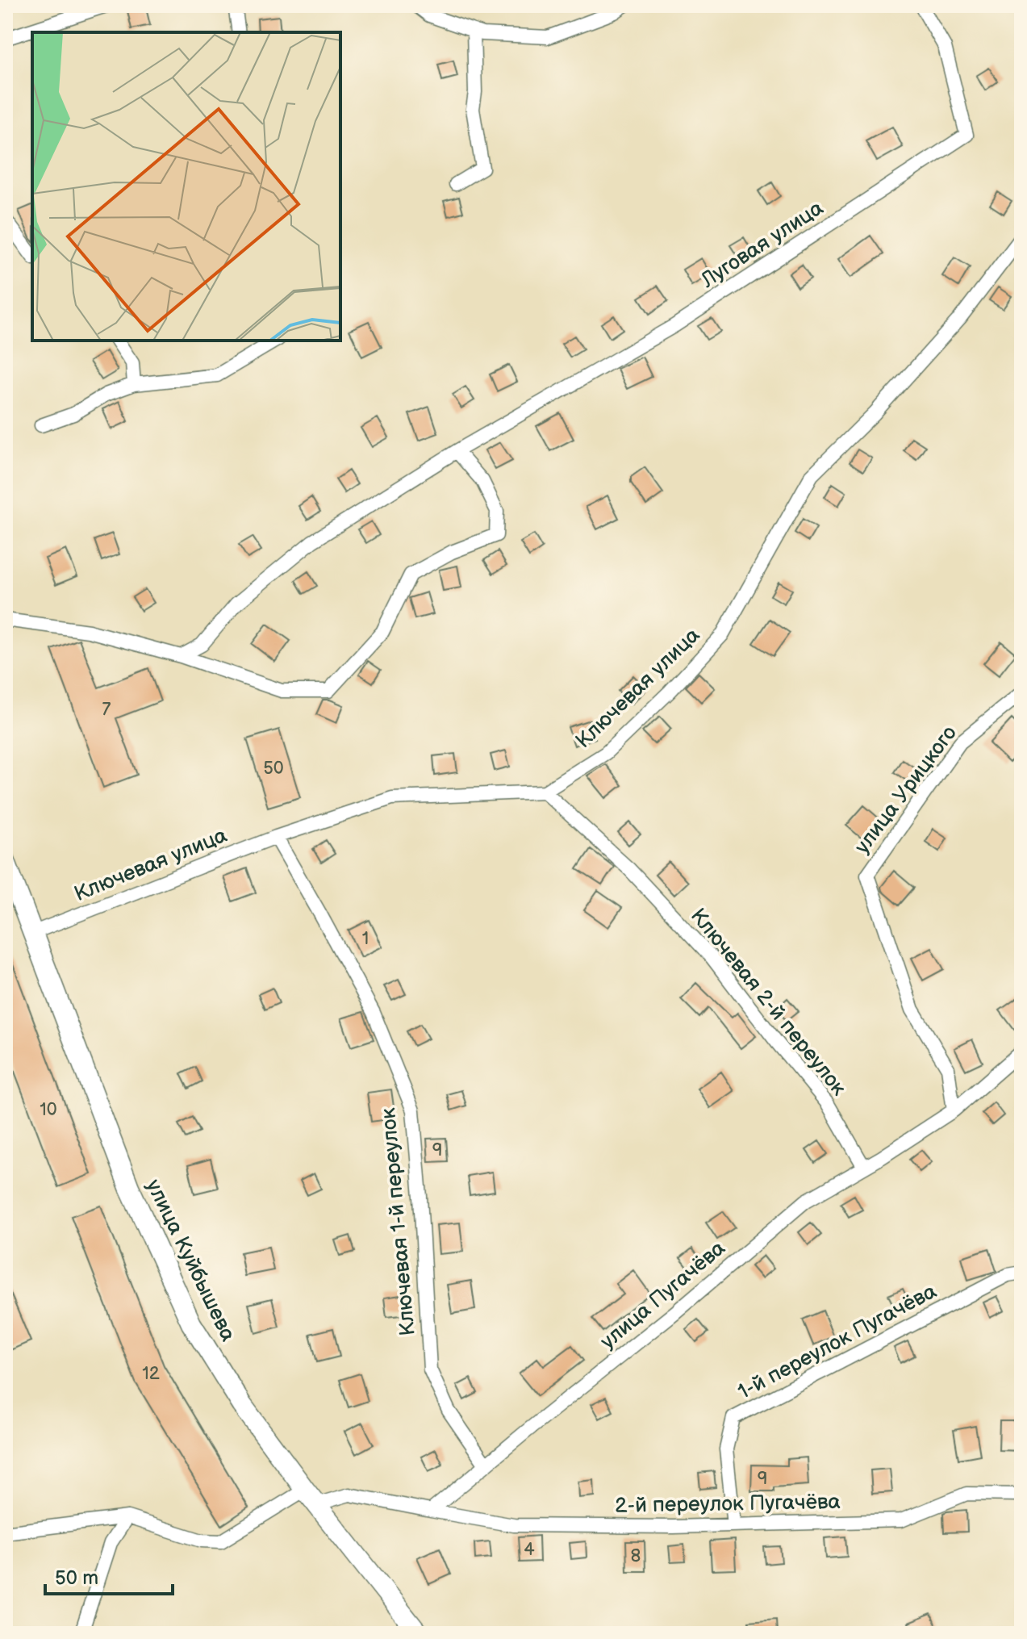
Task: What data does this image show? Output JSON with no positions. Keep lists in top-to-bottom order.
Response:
{
  "streets": {
    "main road": ["улица Куйбышева"],
    "street": [
      "Луговая улица",
      "Ключевая улица",
      "улица Урицкого",
      "Ключевая 2-й переулок",
      "Ключевая 1-й переулок",
      "улица Пугачёва",
      "1-й переулок Пугачёва",
      "2-й переулок Пугачёва"
    ]
  },
  "crossings": [
    ["Ключевая улица", "Ключевая 2-й переулок"],
    ["Ключевая улица", "Ключевая 1-й переулок"],
    ["Ключевая улица", "улица Куйбышева"],
    ["улица Урицкого", "улица Пугачёва"],
    ["Ключевая 2-й переулок", "улица Пугачёва"],
    ["Ключевая 1-й переулок", "улица Пугачёва"],
    ["улица Пугачёва", "2-й переулок Пугачёва"],
    ["1-й переулок Пугачёва", "2-й переулок Пугачёва"]
  ],
  "house_numbers": [
    "7",
    "50",
    "1",
    "10",
    "9",
    "12",
    "9",
    "4",
    "8"
  ],
  "scale_bar": "50 m"
}
